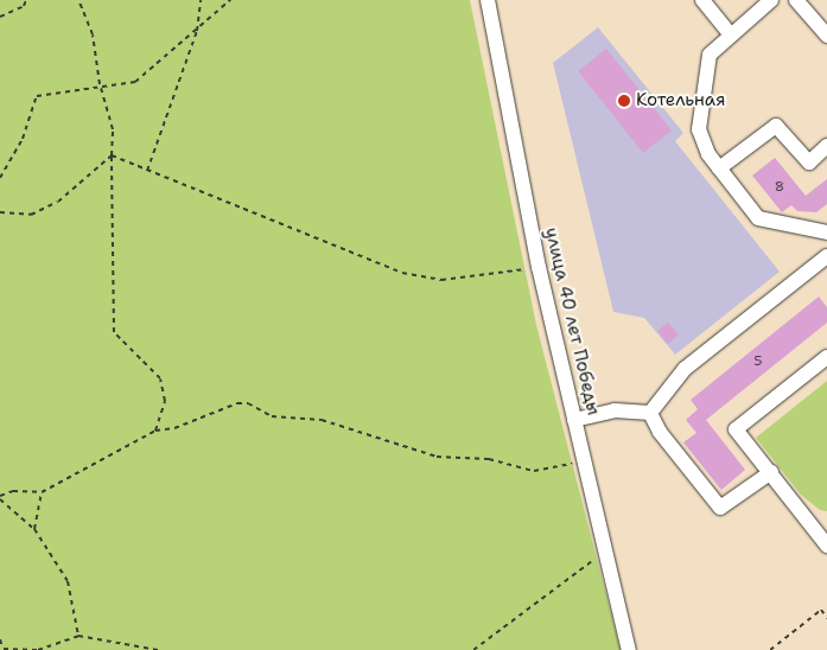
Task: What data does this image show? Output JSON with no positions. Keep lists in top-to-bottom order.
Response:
{
  "streets": {
    "street": ["улица 40 лет Победы"]
  },
  "places": ["Котельная"],
  "house_numbers": ["8", "5"]
}
